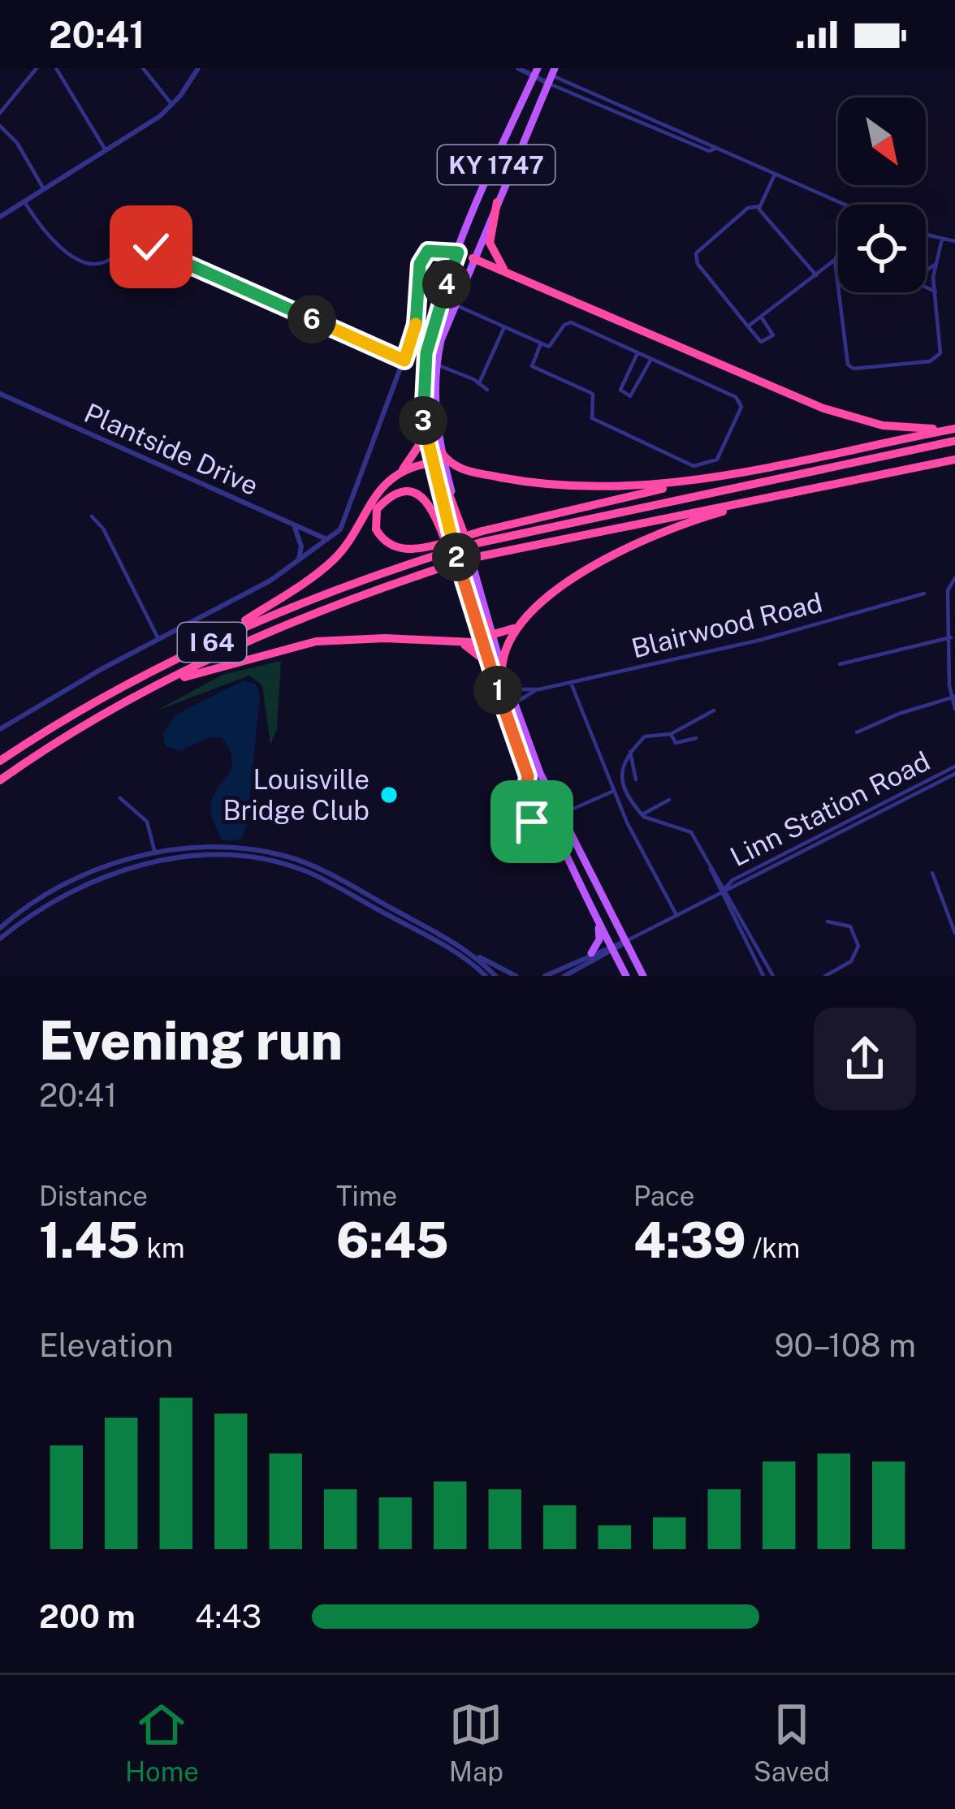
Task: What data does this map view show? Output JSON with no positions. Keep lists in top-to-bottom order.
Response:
{
  "streets": {
    "highway": ["I 64"],
    "main road": ["KY 1747"],
    "street": ["Plantside Drive", "Blairwood Road", "Linn Station Road"]
  },
  "crossings": [
    ["KY 1747", "Blairwood Road"],
    ["KY 1747", "Linn Station Road"]
  ],
  "places": ["Louisville Bridge Club"],
  "north": "bottom right",
  "page": {
    "status": "20:41",
    "pins": [
      "4",
      "6",
      "3",
      "2",
      "1"
    ],
    "heading": ["Evening run", "20:41"],
    "stats": [
      ["Distance", "1.45 km"],
      ["Time", "6:45"],
      ["Pace", "4:39 /km"]
    ],
    "chart": ["Elevation", "90–108 m"],
    "list": [
      {
        "name": "200 m",
        "note": "4:43"
      }
    ],
    "tabs": ["Home", "Map", "Saved"]
  }
}
